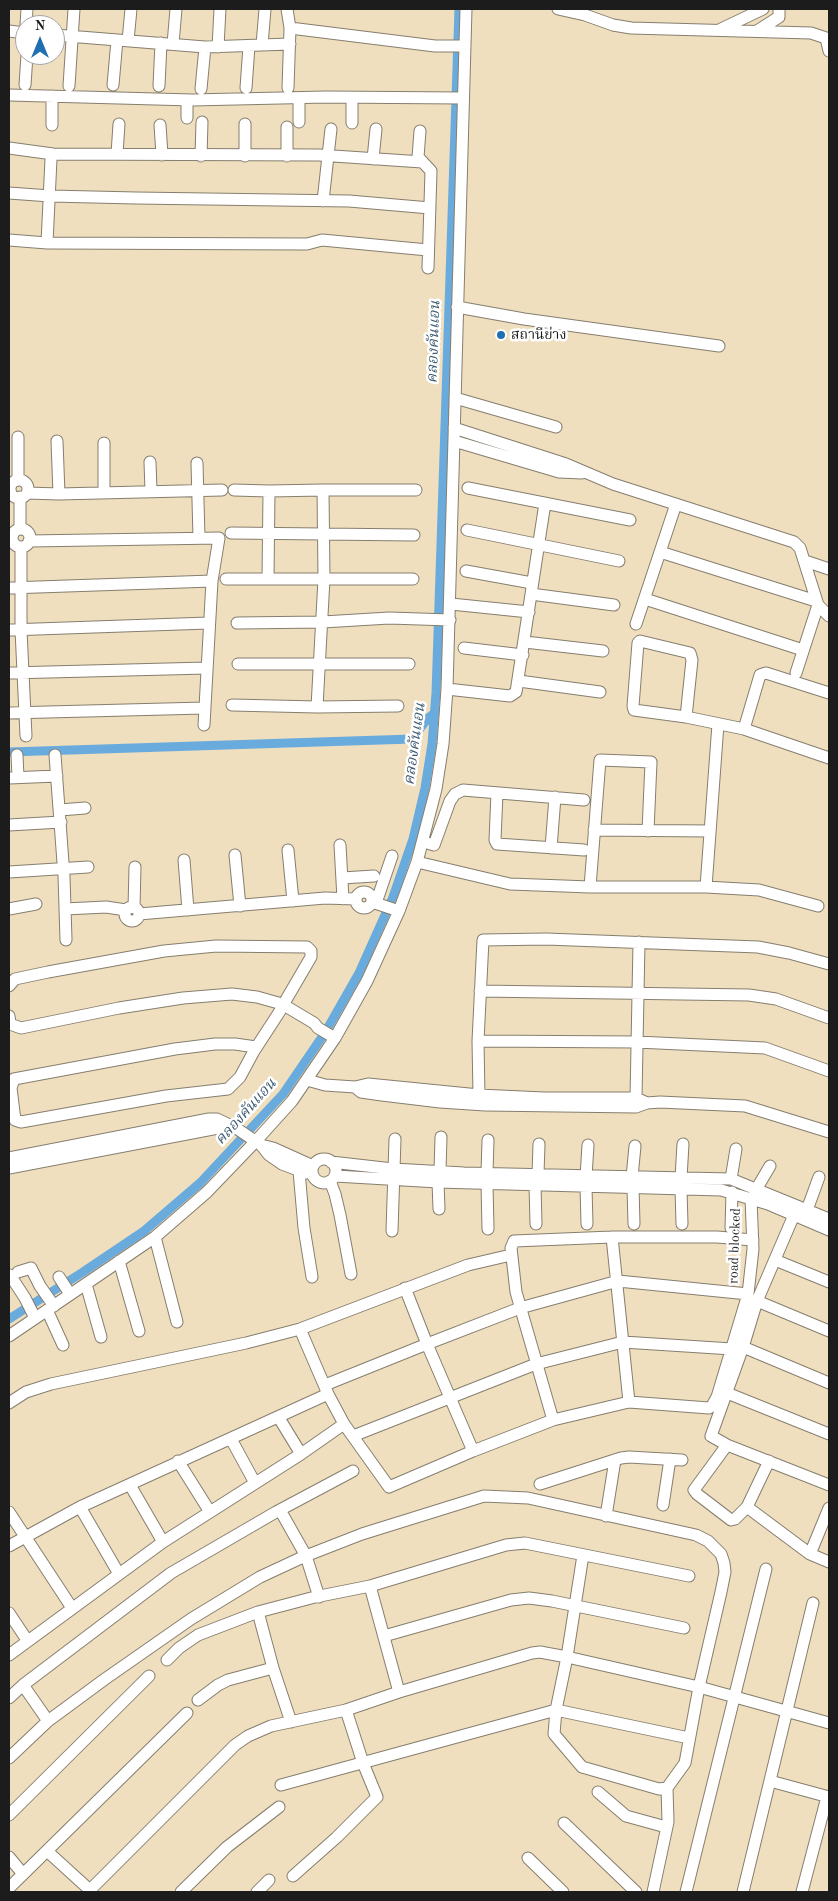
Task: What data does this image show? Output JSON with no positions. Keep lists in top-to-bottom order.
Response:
{
  "streets": {
    "street": ["road blocked"]
  },
  "water": ["คลองคันแอน"],
  "places": ["สถานีย่าง"],
  "north": "top"
}
